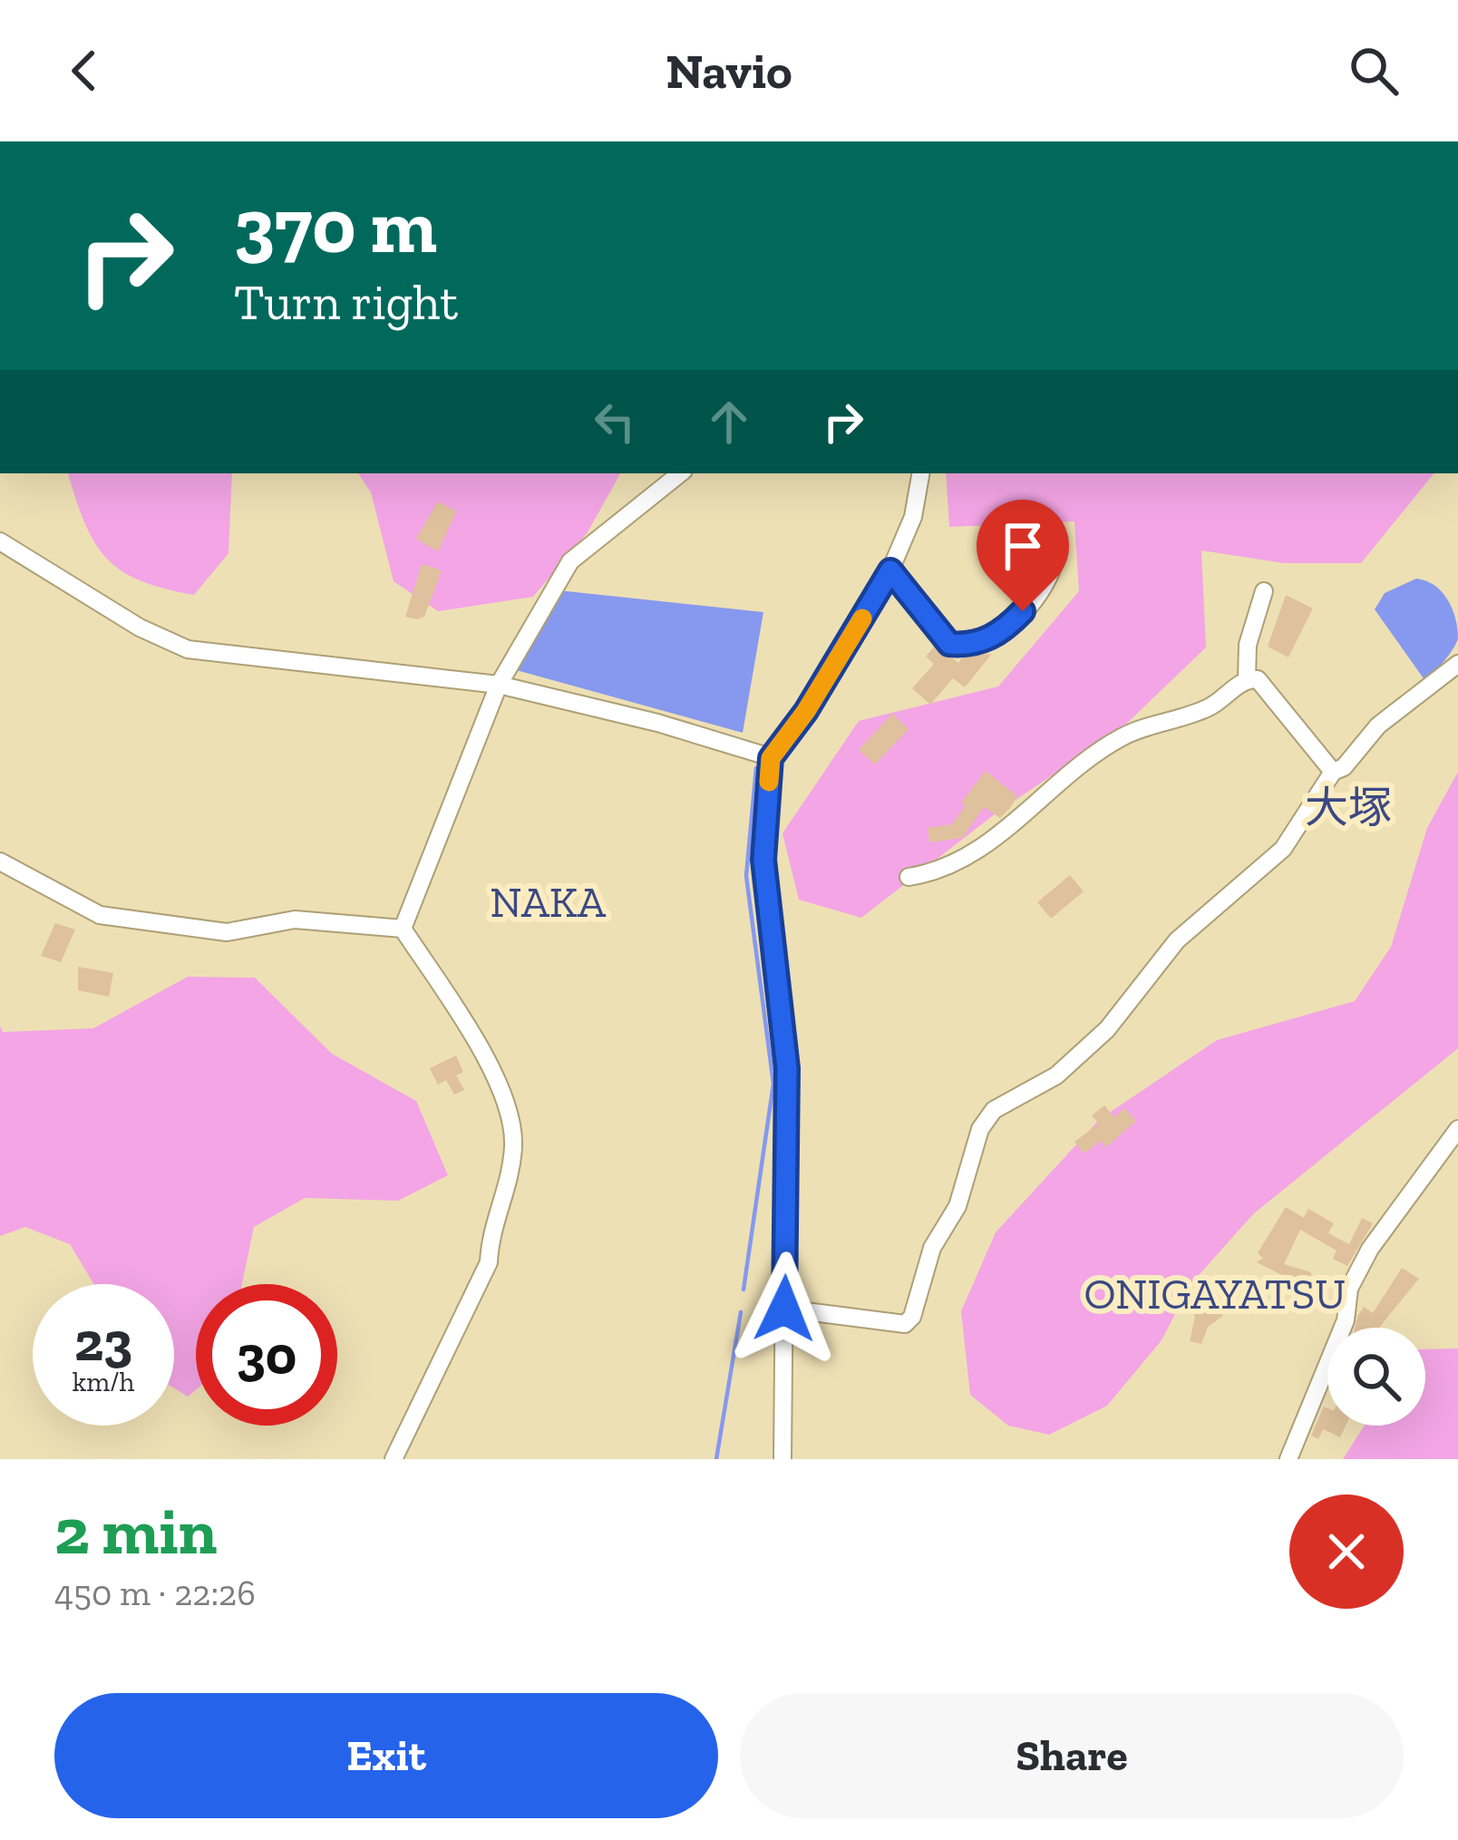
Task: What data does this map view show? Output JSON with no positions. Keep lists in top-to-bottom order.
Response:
{
  "districts": ["大塚", "NAKA", "ONIGAYATSU"],
  "page": {
    "header": "Navio",
    "turn": ["370 m", "Turn right"],
    "speed": "23 km/h",
    "limit": "30",
    "heading": ["2 min", "450 m · 22:26"],
    "buttons": ["Exit", "Share"]
  }
}
